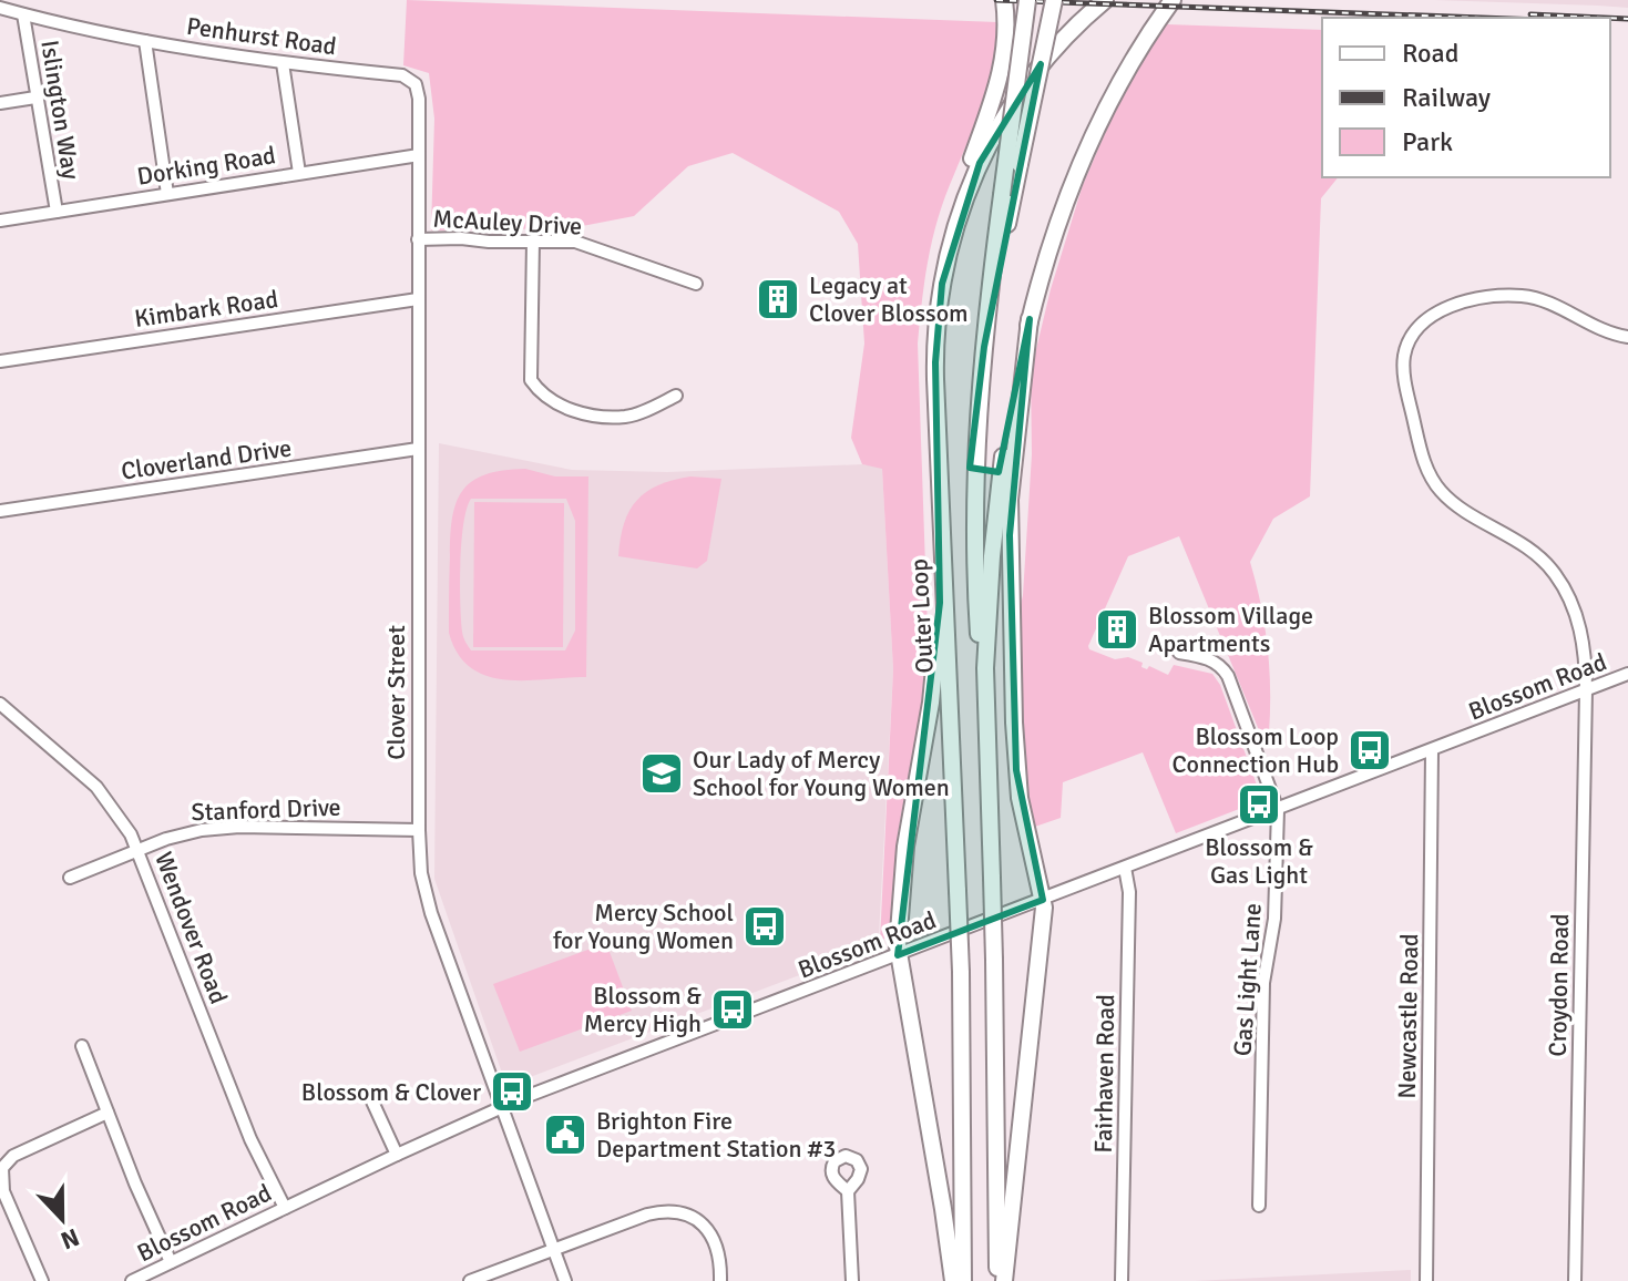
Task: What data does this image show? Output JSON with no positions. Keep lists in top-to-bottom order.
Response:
{
  "streets": {
    "highway": ["Outer Loop"],
    "street": [
      "Penhurst Road",
      "Islington Way",
      "Dorking Road",
      "McAuley Drive",
      "Kimbark Road",
      "Cloverland Drive",
      "Blossom Road",
      "Clover Street",
      "Stanford Drive",
      "Wendover Road",
      "Gas Light Lane",
      "Croydon Road",
      "Newcastle Road",
      "Fairhaven Road"
    ]
  },
  "crossings": [
    ["Penhurst Road", "Islington Way"],
    ["Penhurst Road", "Clover Street"],
    ["Islington Way", "Dorking Road"],
    ["Dorking Road", "Clover Street"],
    ["McAuley Drive", "Clover Street"],
    ["Kimbark Road", "Clover Street"],
    ["Cloverland Drive", "Clover Street"],
    ["Blossom Road", "Clover Street"],
    ["Blossom Road", "Wendover Road"],
    ["Blossom Road", "Gas Light Lane"],
    ["Blossom Road", "Croydon Road"],
    ["Blossom Road", "Newcastle Road"],
    ["Blossom Road", "Fairhaven Road"],
    ["Clover Street", "Stanford Drive"],
    ["Stanford Drive", "Wendover Road"]
  ],
  "places": {
    "building": ["Legacy at Clover Blossom", "Blossom Village Apartments"],
    "bus stop": [
      "Blossom Loop Connection Hub",
      "Blossom & Gas Light",
      "Mercy School for Young Women",
      "Blossom & Mercy High",
      "Blossom & Clover"
    ],
    "school or university": ["Our Lady of Mercy School for Young Women"],
    "public building": ["Brighton Fire Department Station #3"]
  },
  "legend": ["Road", "Railway", "Park"],
  "north": "bottom"
}
